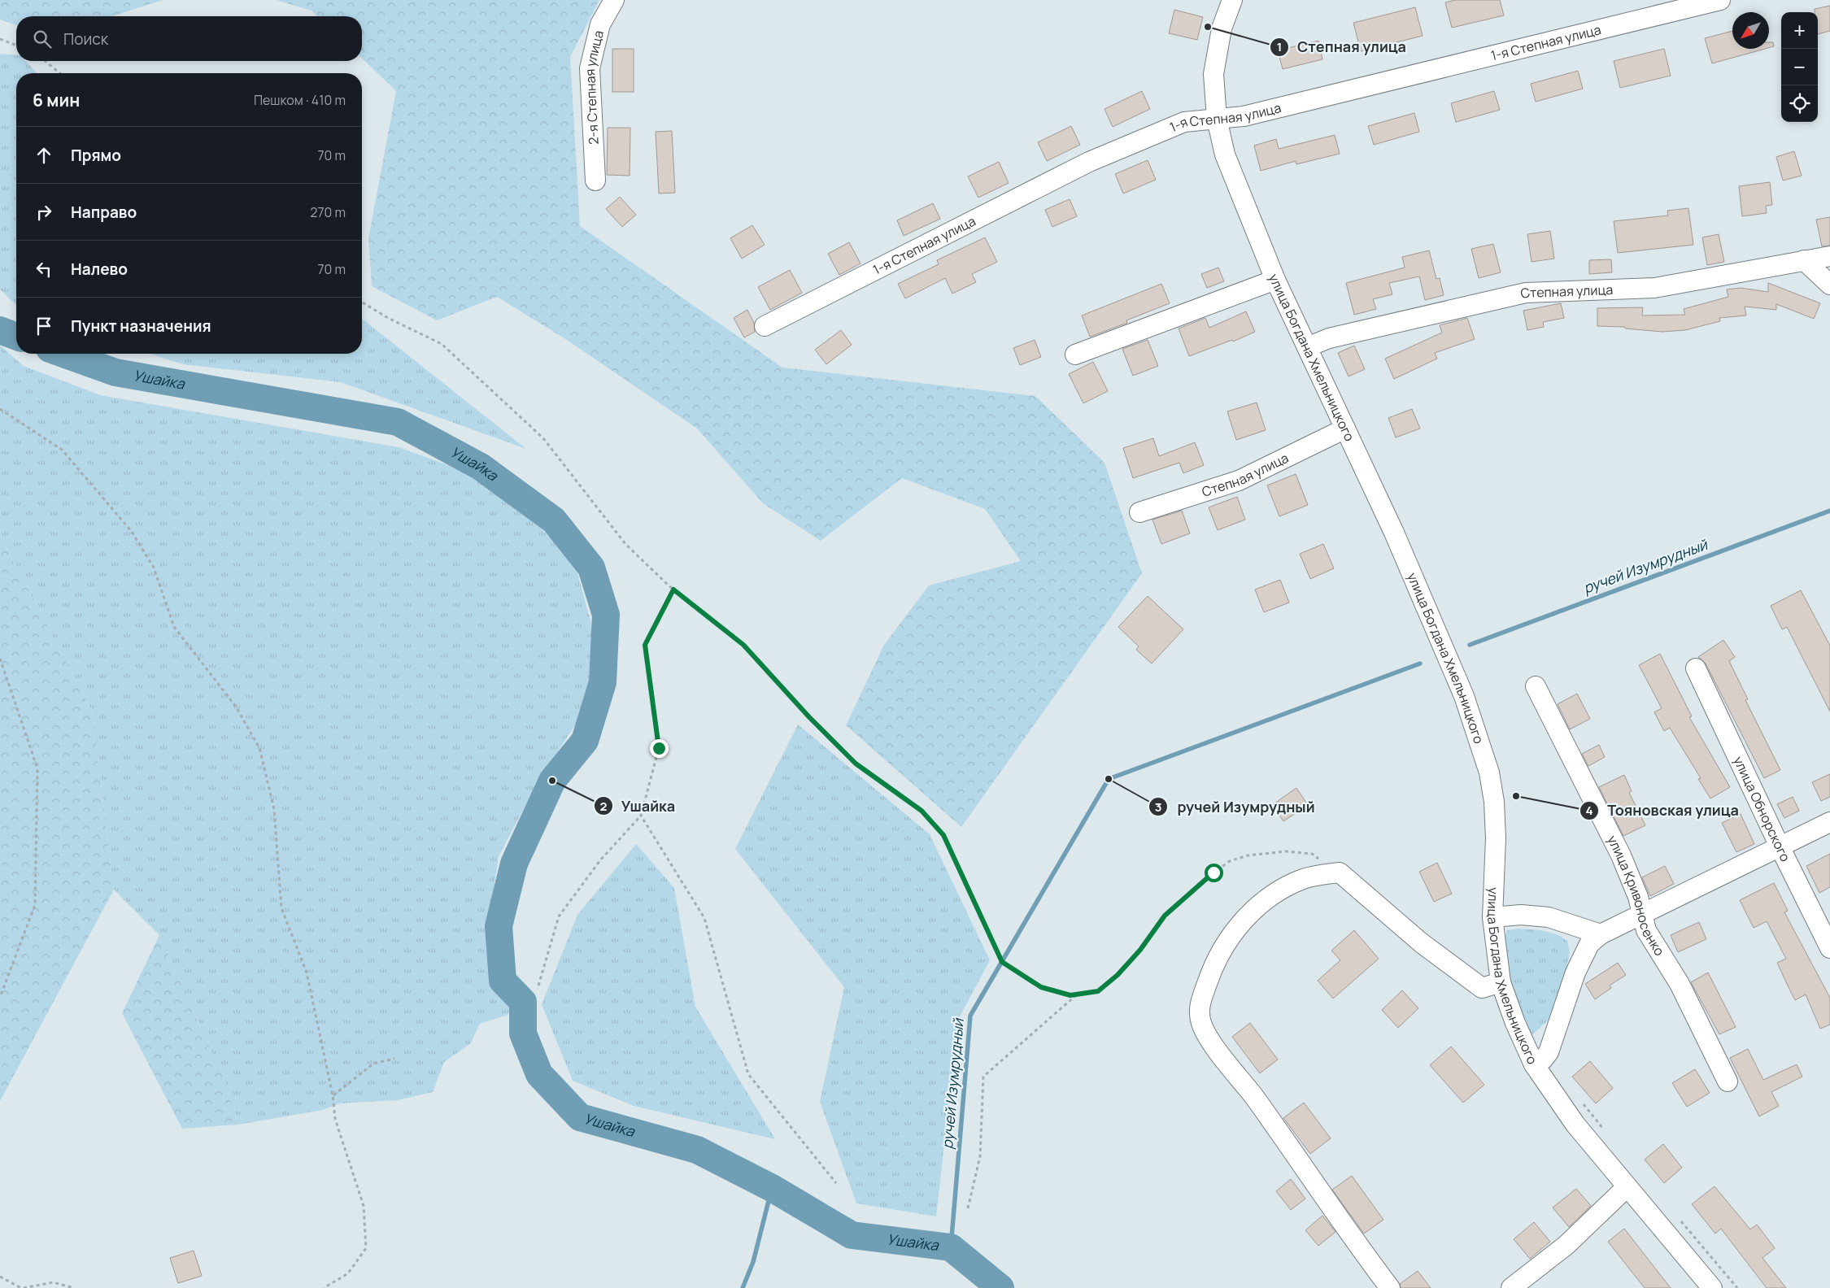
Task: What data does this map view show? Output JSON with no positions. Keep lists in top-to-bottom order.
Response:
{
  "streets": {
    "street": [
      "1-я Степная улица",
      "2-я Степная улица",
      "Степная улица",
      "улица Богдана Хмельницкого",
      "улица Обнорского",
      "улица Кривоносенко"
    ]
  },
  "crossings": [
    ["1-я Степная улица", "улица Богдана Хмельницкого"],
    ["Степная улица", "улица Богдана Хмельницкого"]
  ],
  "water": ["Ушайка", "ручей Изумрудный"],
  "places": [
    "Степная улица",
    "ручей Изумрудный",
    "Ушайка",
    "Тояновская улица"
  ],
  "north": "bottom left",
  "page": {
    "map_buttons": ["+", "−"],
    "search": "Поиск",
    "heading": ["6 мин", "Пешком · 410 m"],
    "list": [
      ["Прямо", "70 m"],
      ["Направо", "270 m"],
      ["Налево", "70 m"],
      "Пункт назначения"
    ]
  }
}
